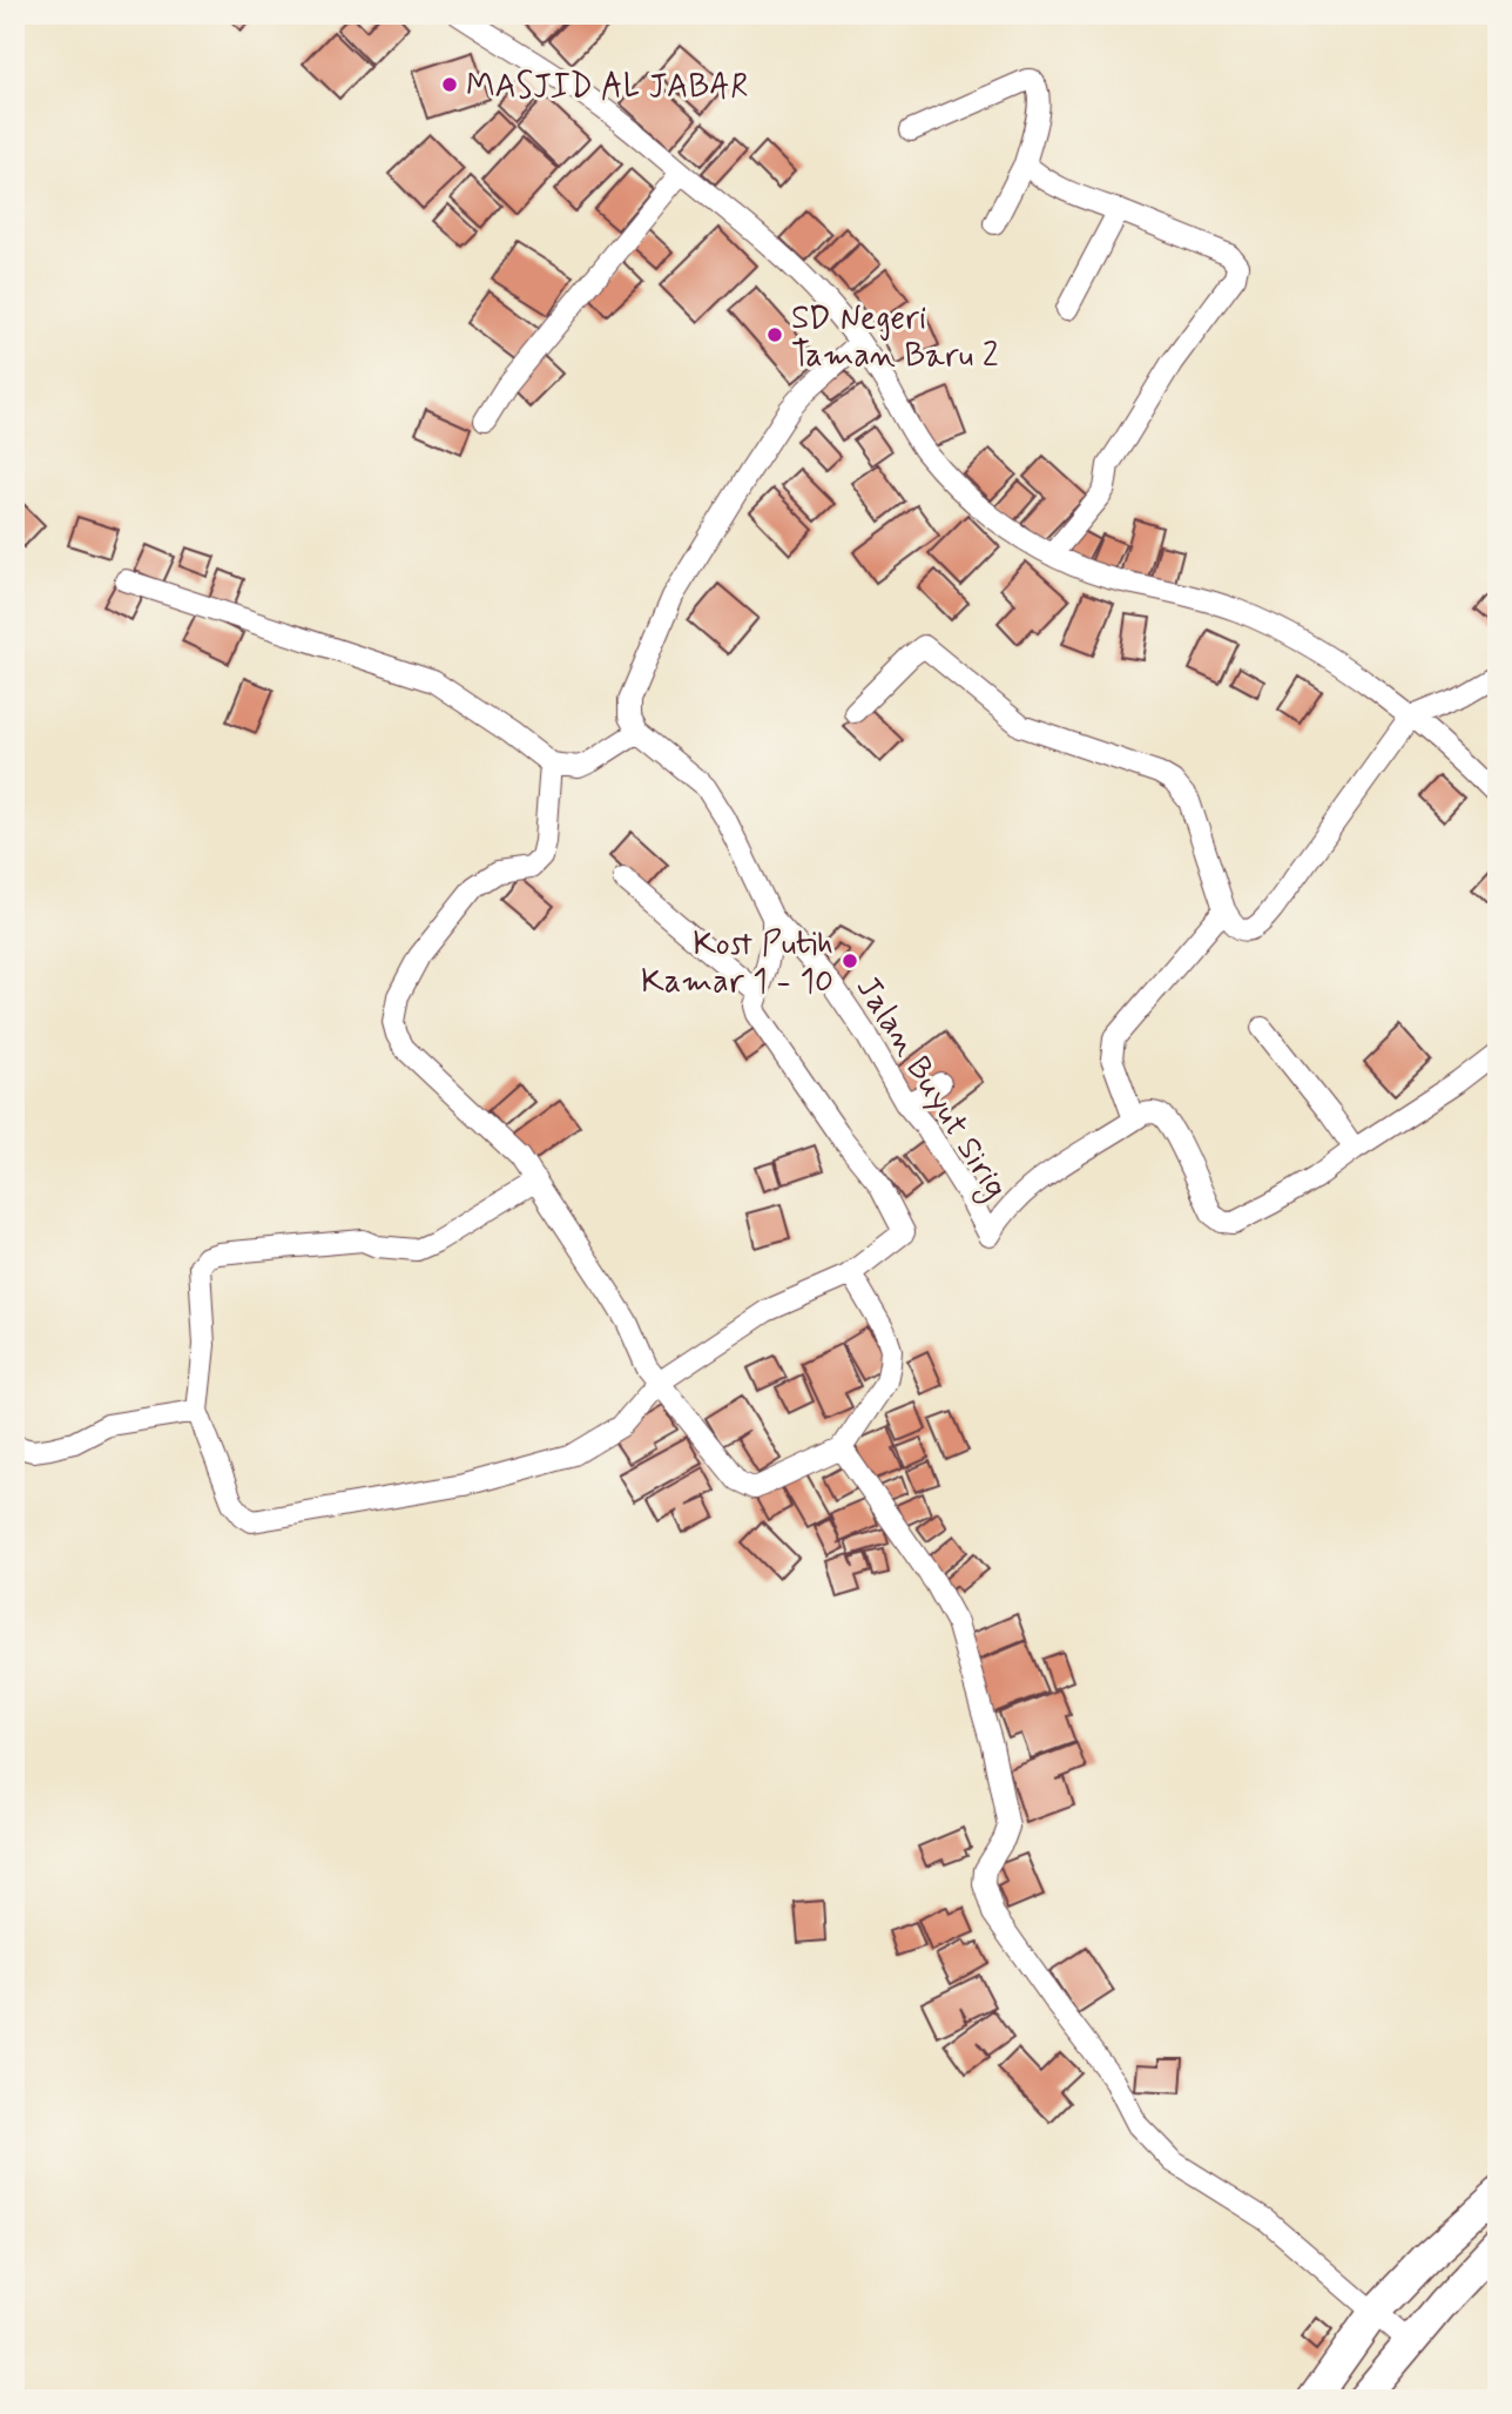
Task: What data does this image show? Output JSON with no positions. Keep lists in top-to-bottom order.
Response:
{
  "streets": {
    "street": ["Jalan Buyut Sirig"]
  },
  "places": ["MASJID AL JABAR", "SD Negeri Taman Baru 2", "Kost Putih Kamar 1 - 10"]
}
